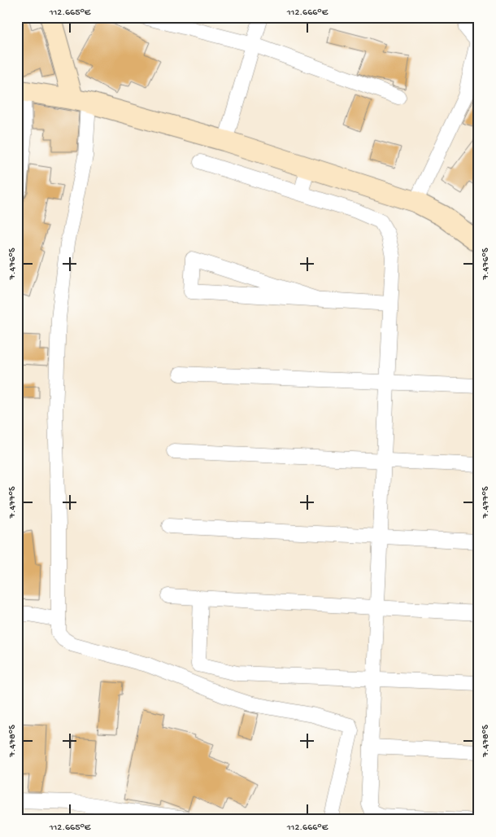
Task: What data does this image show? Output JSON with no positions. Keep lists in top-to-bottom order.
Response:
{
  "coordinates": [
    "112.665°E",
    "112.666°E",
    "7.476°S",
    "7.477°S",
    "7.478°S"
  ]
}
